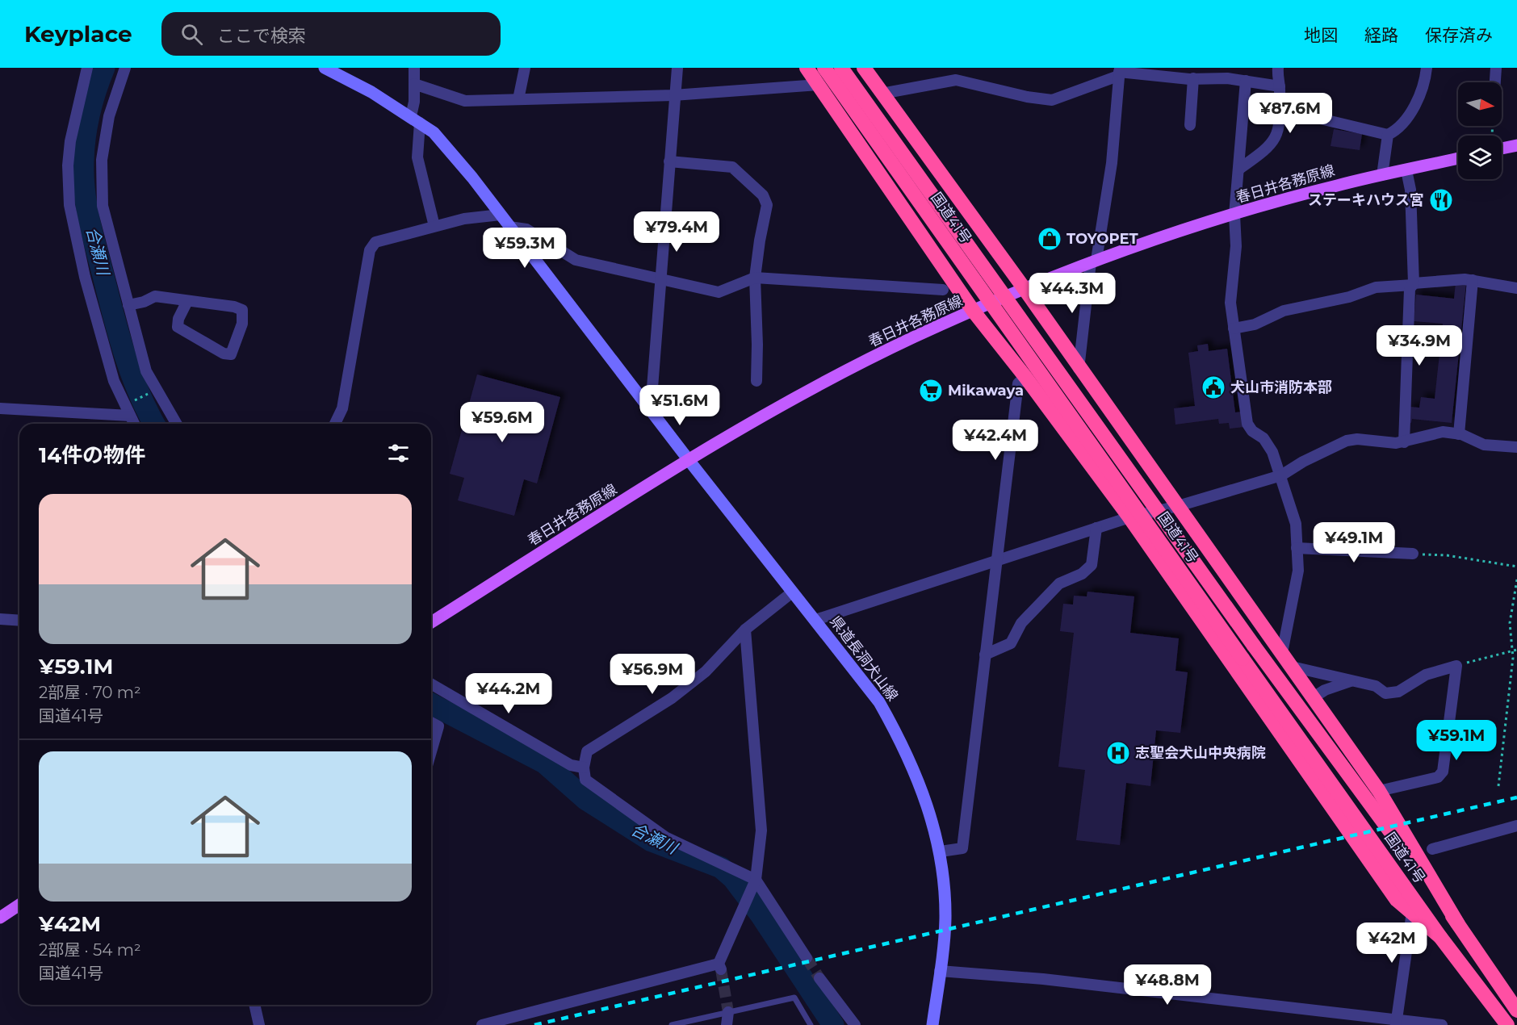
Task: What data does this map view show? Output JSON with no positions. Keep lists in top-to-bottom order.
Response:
{
  "streets": {
    "highway": ["国道41号"],
    "main road": ["春日井各務原線", "県道長洞犬山線"]
  },
  "crossings": [
    ["春日井各務原線", "県道長洞犬山線"]
  ],
  "water": ["合瀬川"],
  "places": {
    "restaurant": ["ステーキハウス宮"],
    "shop": ["TOYOPET"],
    "public building": ["犬山市消防本部"],
    "supermarket": ["Mikawaya"],
    "hospital": ["志聖会犬山中央病院"]
  },
  "north": "right",
  "page": {
    "header": "Keyplace",
    "search": "ここで検索",
    "nav": ["地図", "経路", "保存済み"],
    "price": [
      "¥87.6M",
      "¥79.4M",
      "¥59.3M",
      "¥44.3M",
      "¥34.9M",
      "¥51.6M",
      "¥59.6M",
      "¥42.4M",
      "¥49.1M",
      "¥56.9M",
      "¥44.2M",
      "¥59.1M",
      "¥42M",
      "¥48.8M"
    ],
    "heading": "14件の物件",
    "list": [
      {
        "name": "¥59.1M",
        "note": "2部屋 · 70 m² · 国道41号"
      },
      {
        "name": "¥42M",
        "note": "2部屋 · 54 m² · 国道41号"
      }
    ]
  }
}
